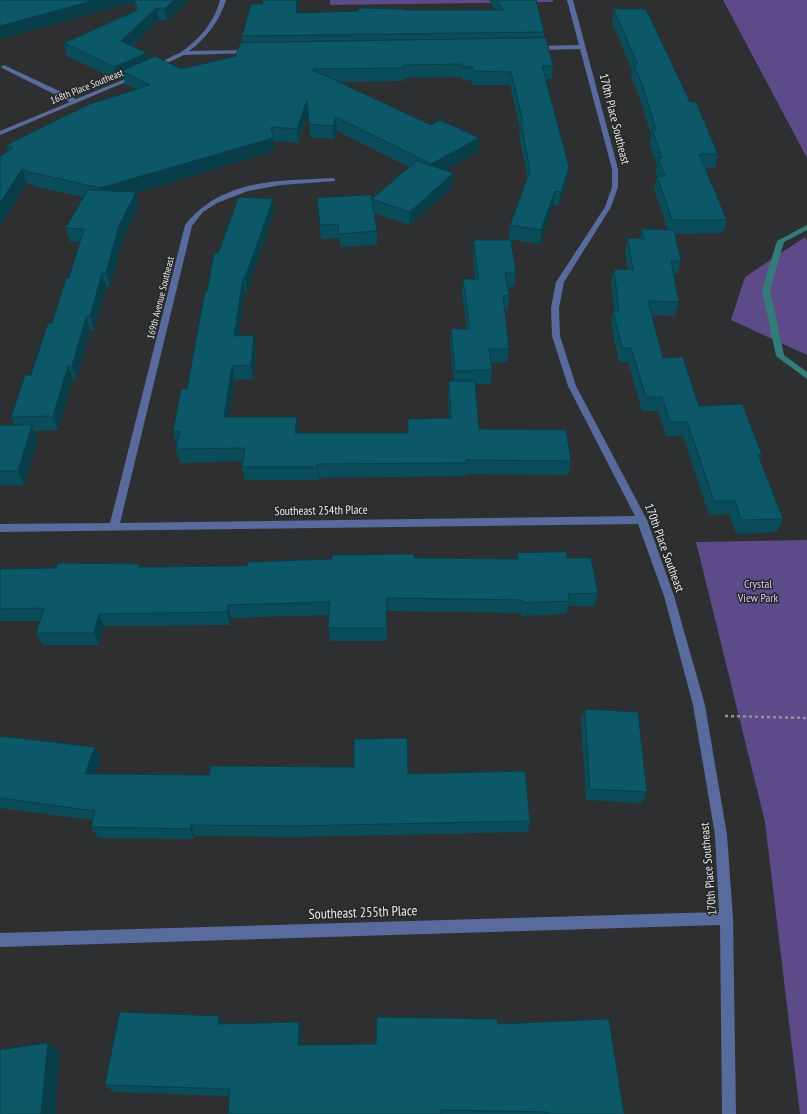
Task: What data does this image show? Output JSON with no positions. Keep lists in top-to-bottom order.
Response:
{
  "streets": {
    "street": [
      "168th Place Southeast",
      "170th Place Southeast",
      "169th Avenue Southeast",
      "Southeast 254th Place",
      "Southeast 255th Place"
    ]
  },
  "crossings": [
    ["170th Place Southeast", "Southeast 254th Place"],
    ["170th Place Southeast", "Southeast 255th Place"],
    ["169th Avenue Southeast", "Southeast 254th Place"]
  ],
  "parks": ["Crystal View Park"]
}
